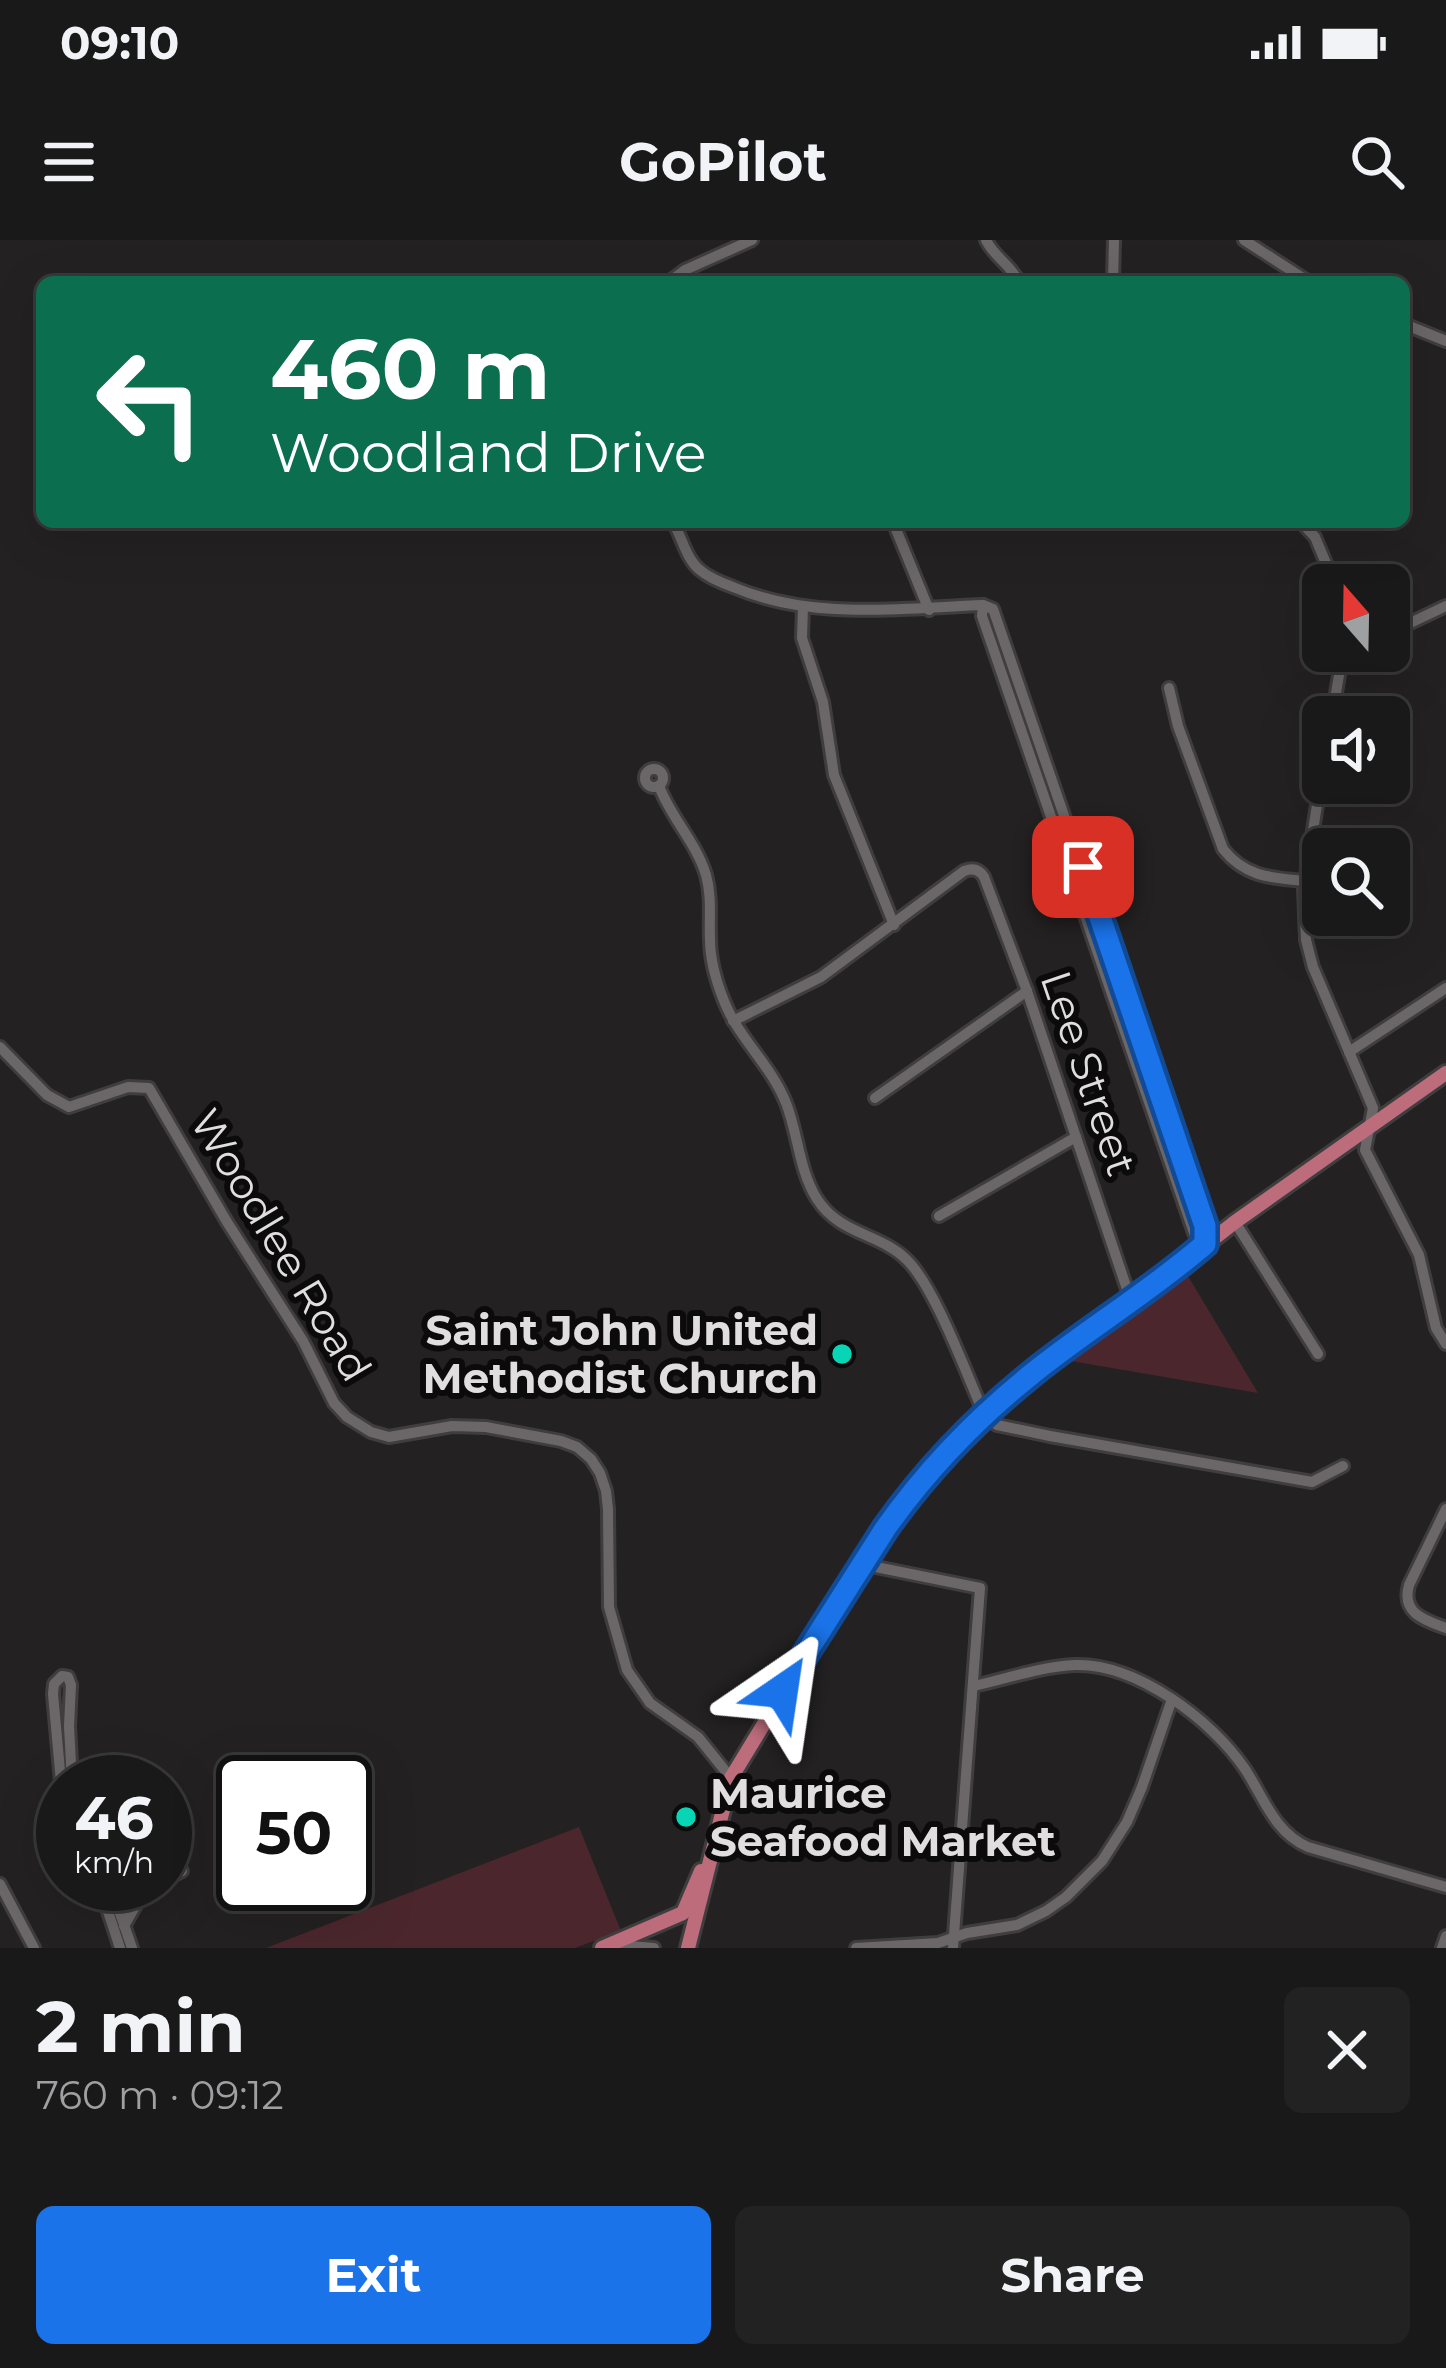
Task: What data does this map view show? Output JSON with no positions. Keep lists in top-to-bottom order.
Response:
{
  "streets": {
    "street": ["Lee Street", "Woodlee Road"]
  },
  "places": ["Saint John United Methodist Church", "Maurice Seafood Market"],
  "north": "top",
  "page": {
    "status": "09:10",
    "header": "GoPilot",
    "turn": ["460 m", "Woodland Drive"],
    "speed": "46 km/h",
    "limit": "50",
    "heading": ["2 min", "760 m · 09:12"],
    "buttons": ["Exit", "Share"]
  }
}
